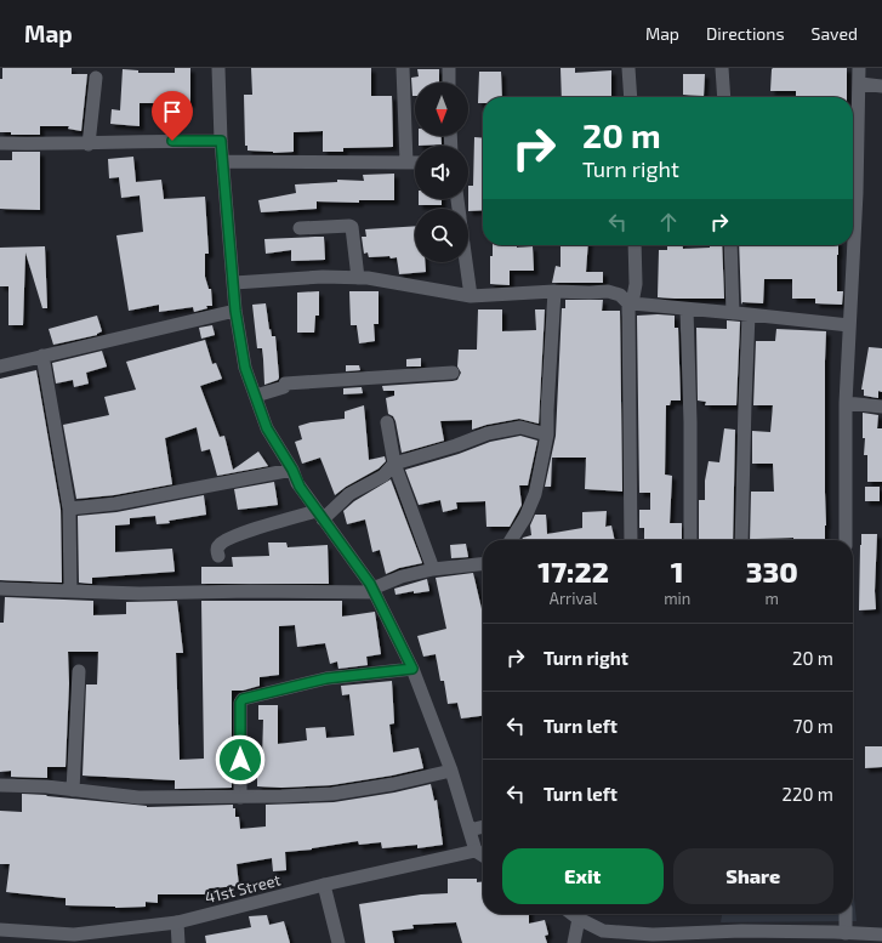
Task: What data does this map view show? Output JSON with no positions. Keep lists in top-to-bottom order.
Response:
{
  "streets": {
    "street": ["41st Street"]
  },
  "north": "bottom",
  "page": {
    "header": "Map",
    "nav": ["Map", "Directions", "Saved"],
    "turn": ["20 m", "Turn right"],
    "eta": [
      "17:22",
      "Arrival",
      "1",
      "min",
      "330",
      "m"
    ],
    "list": [
      {
        "name": "Turn right",
        "value": "20 m"
      },
      {
        "name": "Turn left",
        "value": "70 m"
      },
      {
        "name": "Turn left",
        "value": "220 m"
      }
    ],
    "buttons": ["Exit", "Share"]
  }
}
